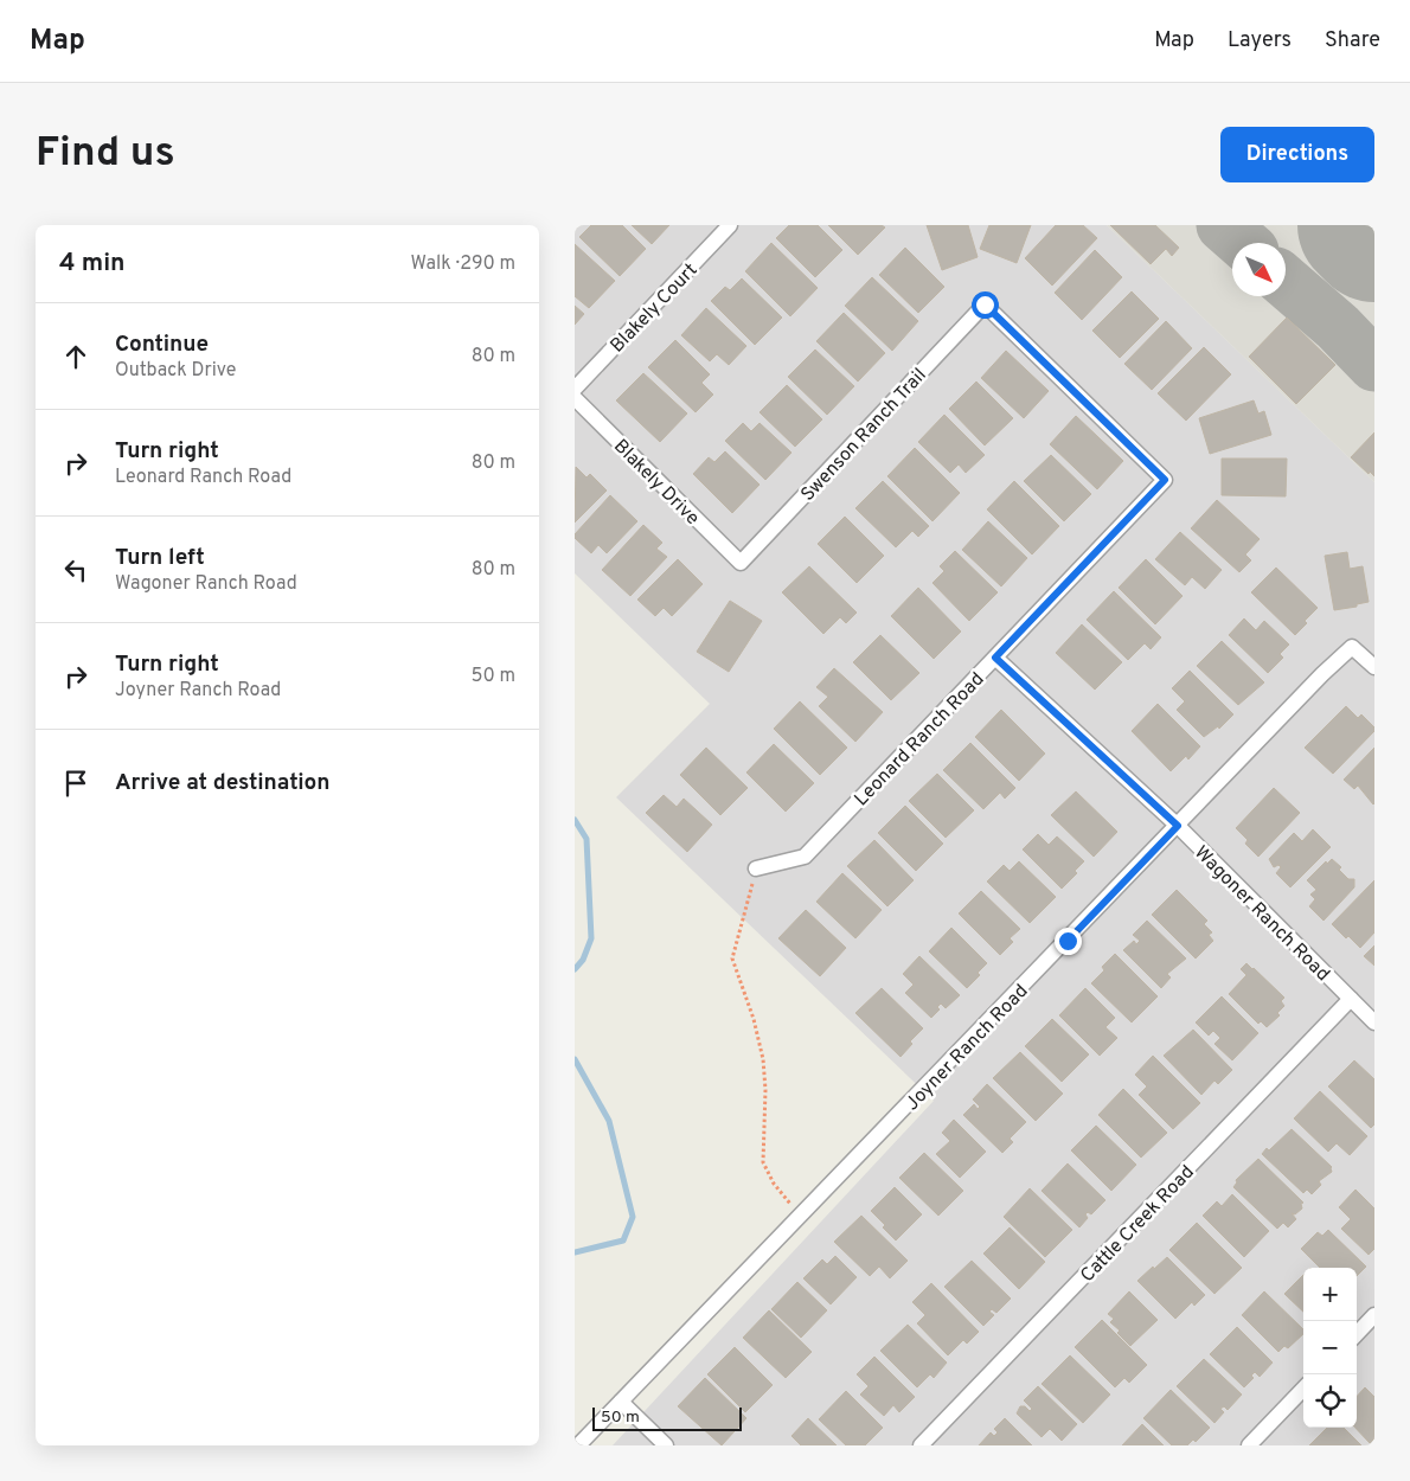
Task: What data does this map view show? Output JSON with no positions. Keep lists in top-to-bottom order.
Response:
{
  "streets": {
    "street": [
      "Blakely Court",
      "Swenson Ranch Trail",
      "Blakely Drive",
      "Leonard Ranch Road",
      "Wagoner Ranch Road",
      "Joyner Ranch Road",
      "Cattle Creek Road"
    ]
  },
  "crossings": [
    ["Swenson Ranch Trail", "Blakely Drive"],
    ["Swenson Ranch Trail", "Leonard Ranch Road"],
    ["Leonard Ranch Road", "Wagoner Ranch Road"],
    ["Wagoner Ranch Road", "Joyner Ranch Road"],
    ["Wagoner Ranch Road", "Cattle Creek Road"]
  ],
  "scale_bar": "50 m",
  "north": "bottom right",
  "page": {
    "header": "Map",
    "nav": ["Map", "Layers", "Share"],
    "buttons": "Directions",
    "title": "Find us",
    "heading": ["4 min", "Walk · 290 m"],
    "list": [
      ["Continue", "Outback Drive", "80 m"],
      ["Turn right", "Leonard Ranch Road", "80 m"],
      ["Turn left", "Wagoner Ranch Road", "80 m"],
      ["Turn right", "Joyner Ranch Road", "50 m"],
      "Arrive at destination"
    ],
    "map_buttons": ["+", "−"],
    "scale": "50 m"
  }
}
